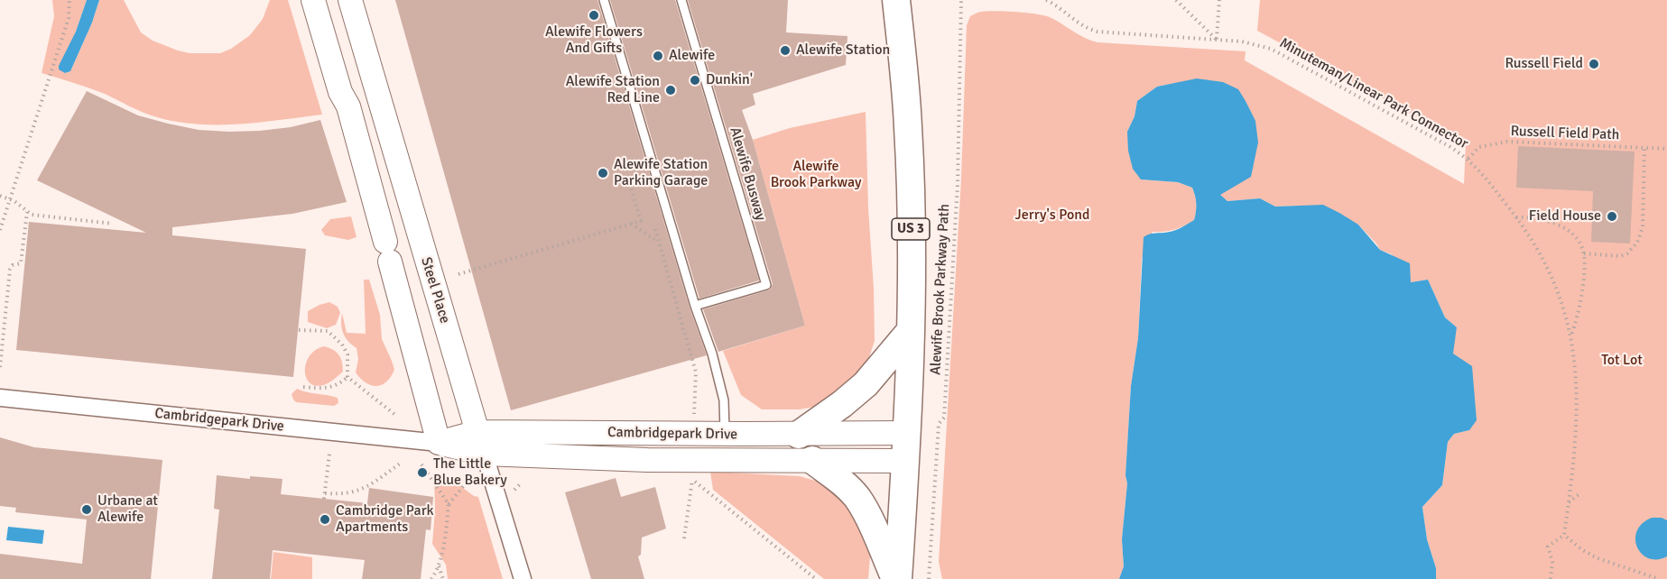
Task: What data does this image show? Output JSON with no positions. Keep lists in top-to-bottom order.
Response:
{
  "streets": {
    "highway": ["US 3"],
    "main road": ["Steel Place", "Cambridgepark Drive"],
    "lane": ["Alewife Busway"],
    "path": ["Minuteman/Linear Park Connector", "Russell Field Path", "Alewife Brook Parkway Path"]
  },
  "crossings": [
    ["Minuteman/Linear Park Connector", "Russell Field Path"],
    ["US 3", "Cambridgepark Drive"],
    ["Steel Place", "Cambridgepark Drive"]
  ],
  "parks": ["Alewife Brook Parkway", "Jerry's Pond", "Tot Lot"],
  "places": [
    "Alewife Flowers And Gifts",
    "Alewife Station",
    "Alewife",
    "Russell Field",
    "Dunkin'",
    "Alewife Station Red Line",
    "Alewife Station Parking Garage",
    "Field House",
    "The Little Blue Bakery",
    "Urbane at Alewife",
    "Cambridge Park Apartments"
  ]
}
